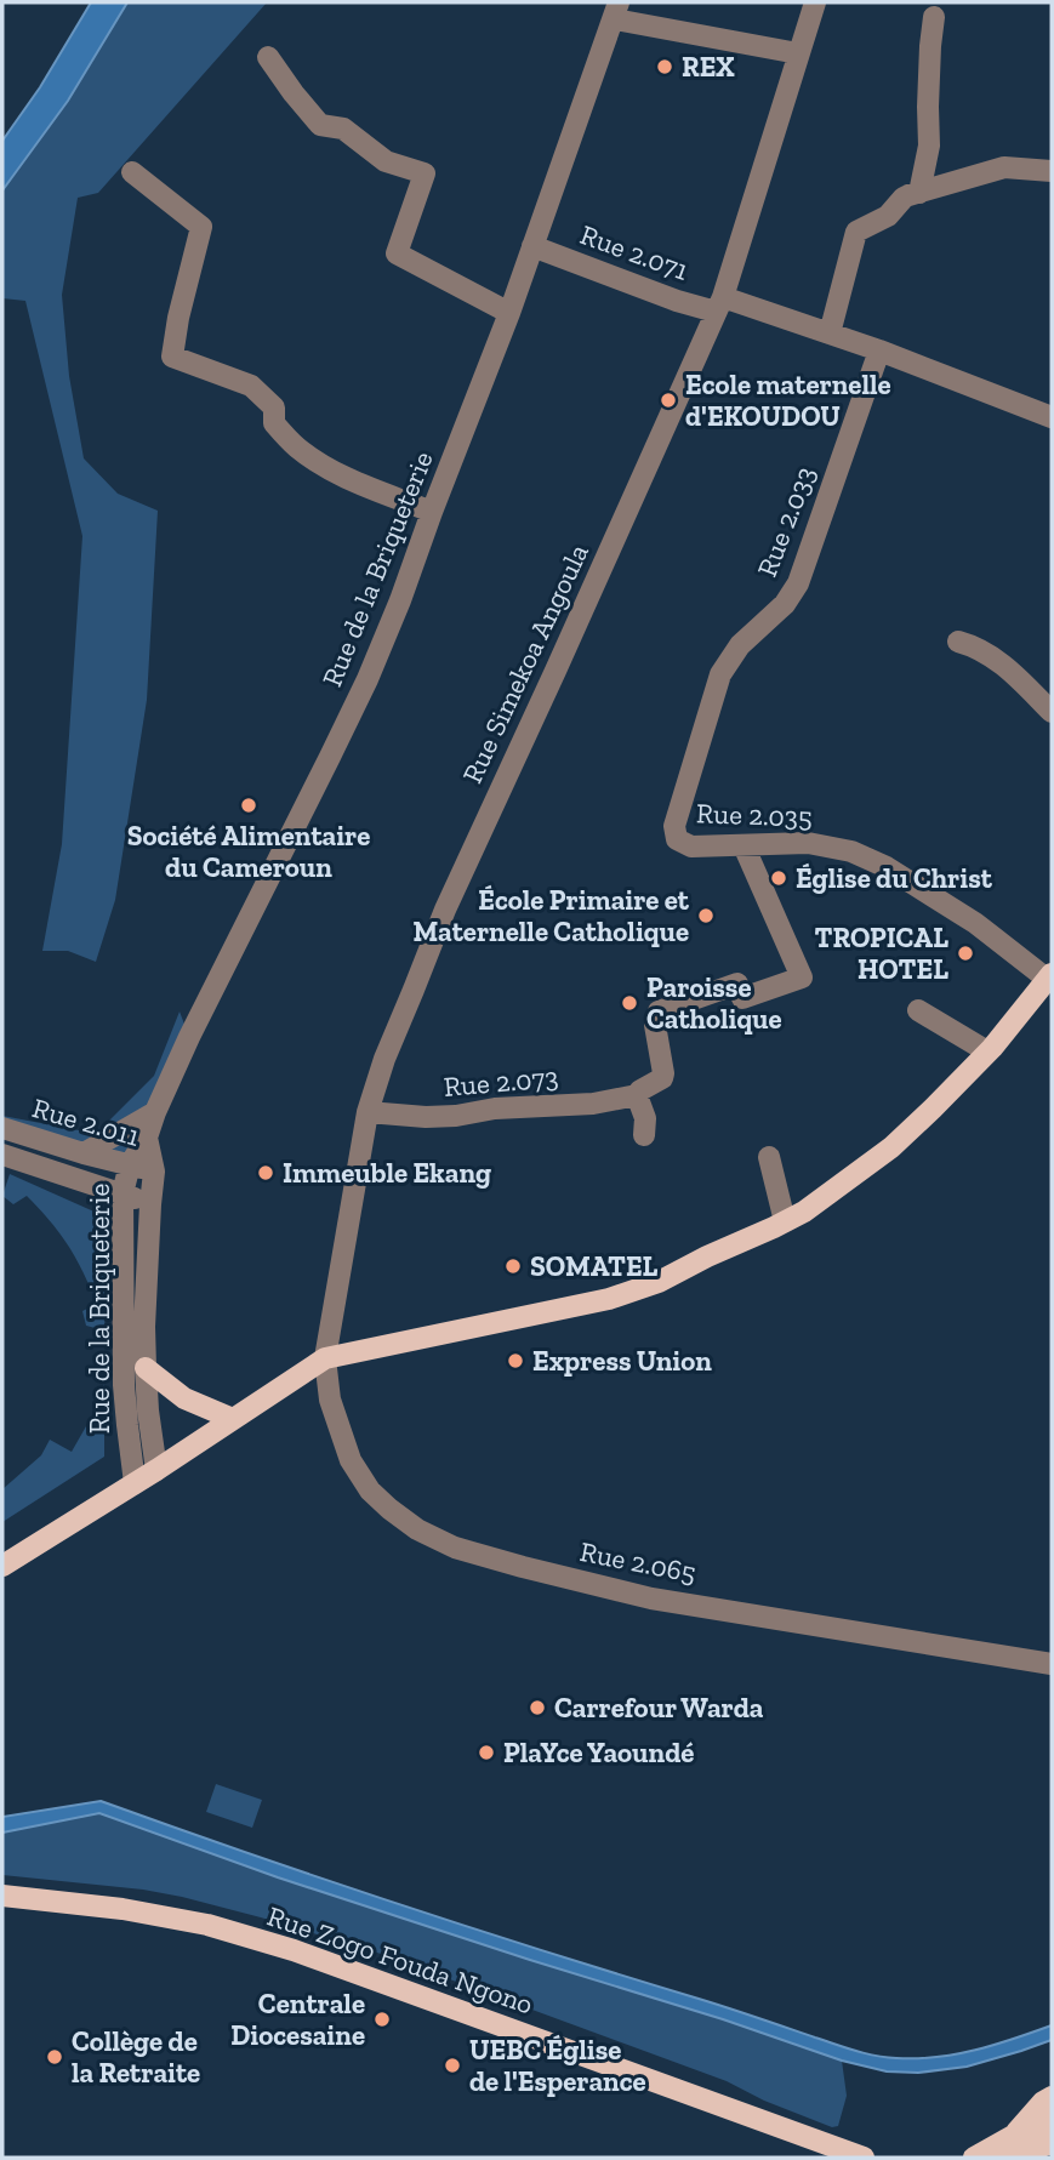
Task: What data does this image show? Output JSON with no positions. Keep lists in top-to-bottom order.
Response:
{
  "streets": {
    "main road": ["Rue Zogo Fouda Ngono"],
    "street": [
      "Rue 2.071",
      "Rue 2.033",
      "Rue de la Briqueterie",
      "Rue Simekoa Angoula",
      "Rue 2.035",
      "Rue 2.073",
      "Rue 2.011",
      "Rue 2.065"
    ]
  },
  "crossings": [
    ["Rue 2.071", "Rue 2.033"],
    ["Rue 2.071", "Rue de la Briqueterie"],
    ["Rue 2.071", "Rue Simekoa Angoula"],
    ["Rue 2.033", "Rue 2.035"],
    ["Rue de la Briqueterie", "Rue 2.011"],
    ["Rue Simekoa Angoula", "Rue 2.073"],
    ["Rue Simekoa Angoula", "Rue 2.065"]
  ],
  "places": [
    "REX",
    "Ecole maternelle d'EKOUDOU",
    "Société Alimentaire du Cameroun",
    "Église du Christ",
    "École Primaire et Maternelle Catholique",
    "TROPICAL HOTEL",
    "Paroisse Catholique",
    "Immeuble Ekang",
    "SOMATEL",
    "Express Union",
    "Carrefour Warda",
    "PlaYce Yaoundé",
    "Centrale Diocesaine",
    "Collège de la Retraite",
    "UEBC Église de l'Esperance"
  ]
}
